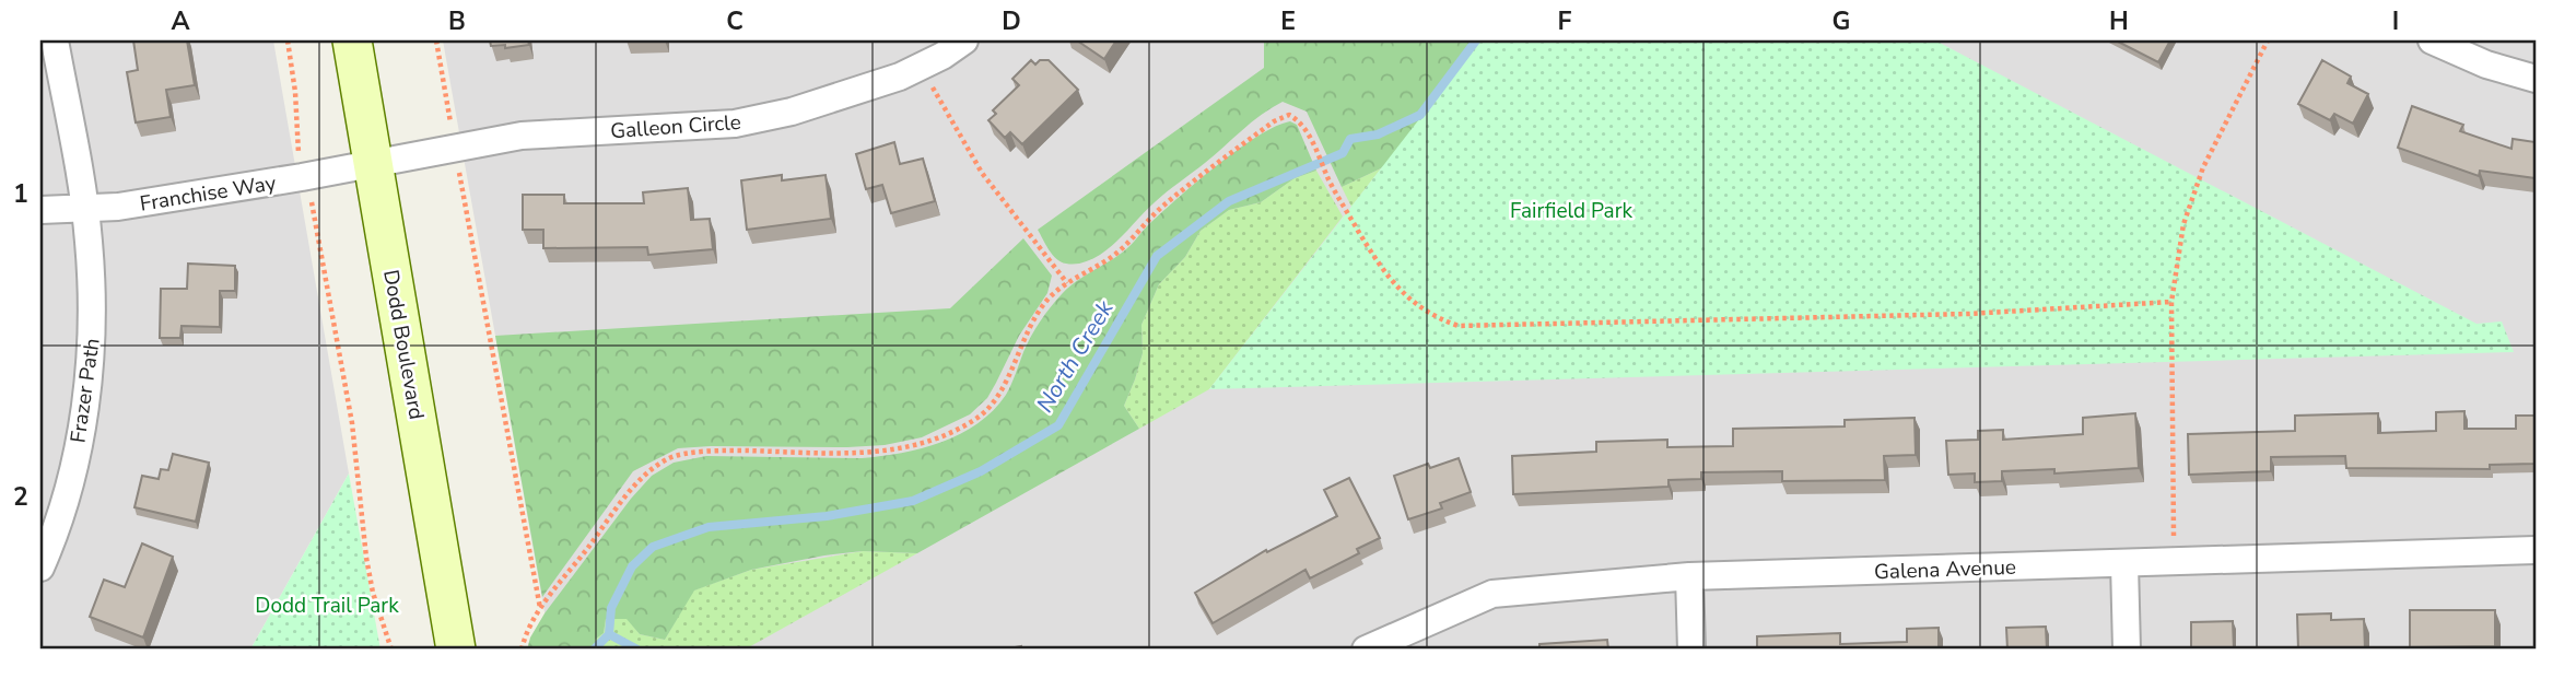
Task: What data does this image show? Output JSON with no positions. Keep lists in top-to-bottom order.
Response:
{
  "streets": {
    "street": [
      "Galleon Circle",
      "Franchise Way",
      "Dodd Boulevard",
      "Frazer Path",
      "Galena Avenue"
    ]
  },
  "crossings": [
    ["Galleon Circle", "Franchise Way"],
    ["Galleon Circle", "Dodd Boulevard"],
    ["Franchise Way", "Dodd Boulevard"],
    ["Franchise Way", "Frazer Path"]
  ],
  "water": ["North Creek"],
  "parks": ["Fairfield Park", "Dodd Trail Park"],
  "grid": {
    "columns": [
      "A",
      "B",
      "C",
      "D",
      "E",
      "F",
      "G",
      "H",
      "I"
    ],
    "rows": ["1", "2"]
  }
}
